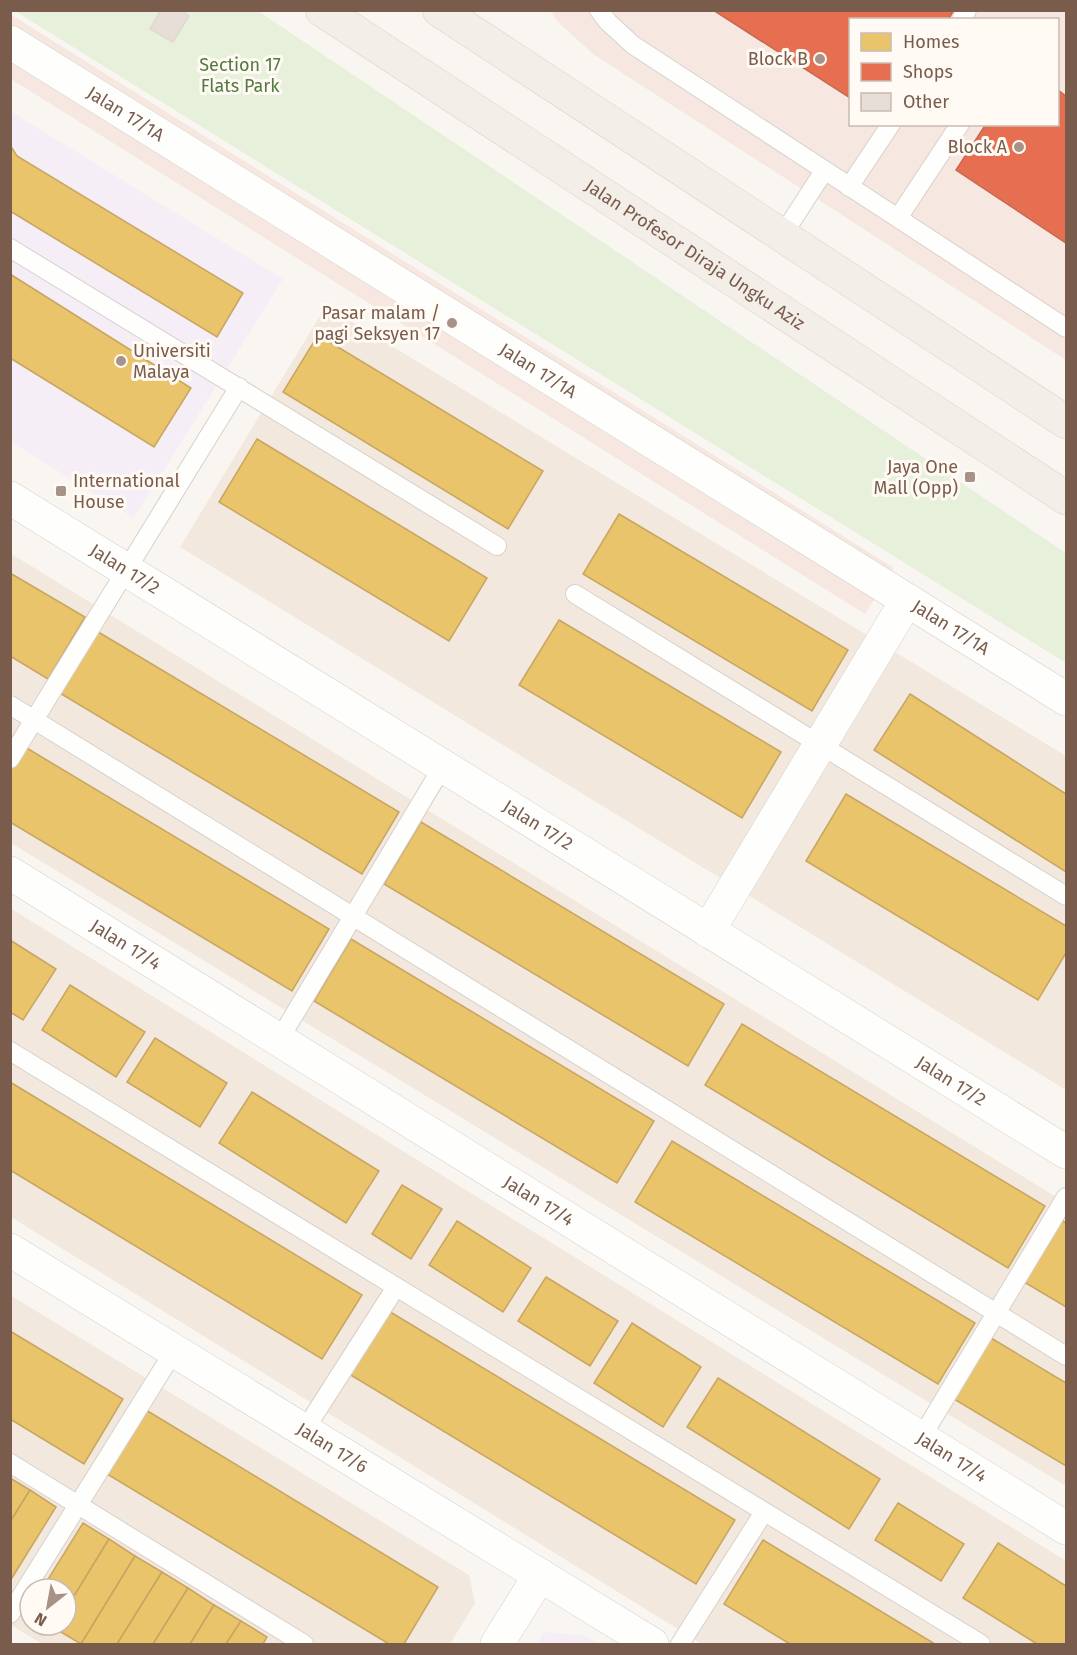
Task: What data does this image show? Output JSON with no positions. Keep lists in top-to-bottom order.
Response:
{
  "streets": {
    "main road": ["Jalan Profesor Diraja Ungku Aziz"],
    "street": [
      "Jalan 17/1A",
      "Jalan 17/2",
      "Jalan 17/4",
      "Jalan 17/6"
    ]
  },
  "parks": ["Section 17 Flats Park"],
  "places": {
    "other": [
      "Block B",
      "Block A",
      "Pasar malam / pagi Seksyen 17",
      "Universiti Malaya"
    ],
    "transit": ["Jaya One Mall (Opp)", "International House"]
  },
  "legend": ["Homes", "Shops", "Other"],
  "north": "bottom left"
}
